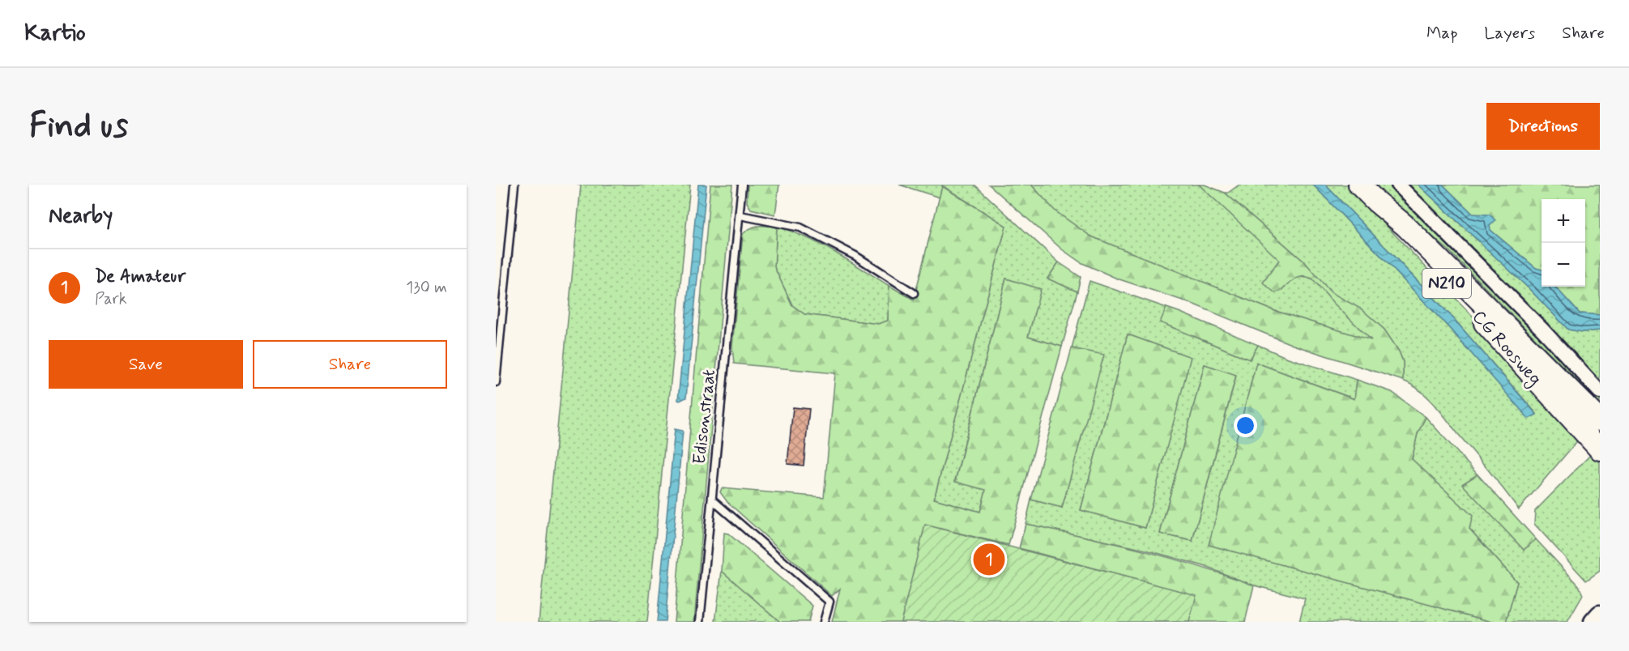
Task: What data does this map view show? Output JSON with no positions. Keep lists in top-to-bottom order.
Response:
{
  "streets": {
    "main road": ["N210", "CG Roosweg"],
    "lane": ["Edisonstraat"]
  },
  "page": {
    "header": "Kartio",
    "nav": ["Map", "Layers", "Share"],
    "buttons": [
      "Directions",
      ["Save", "Share"]
    ],
    "title": "Find us",
    "heading": "Nearby",
    "map_buttons": ["+", "−"],
    "list": [
      {
        "mark": "1",
        "name": "De Amateur",
        "note": "Park",
        "value": "130 m"
      }
    ],
    "pins": "1"
  }
}
